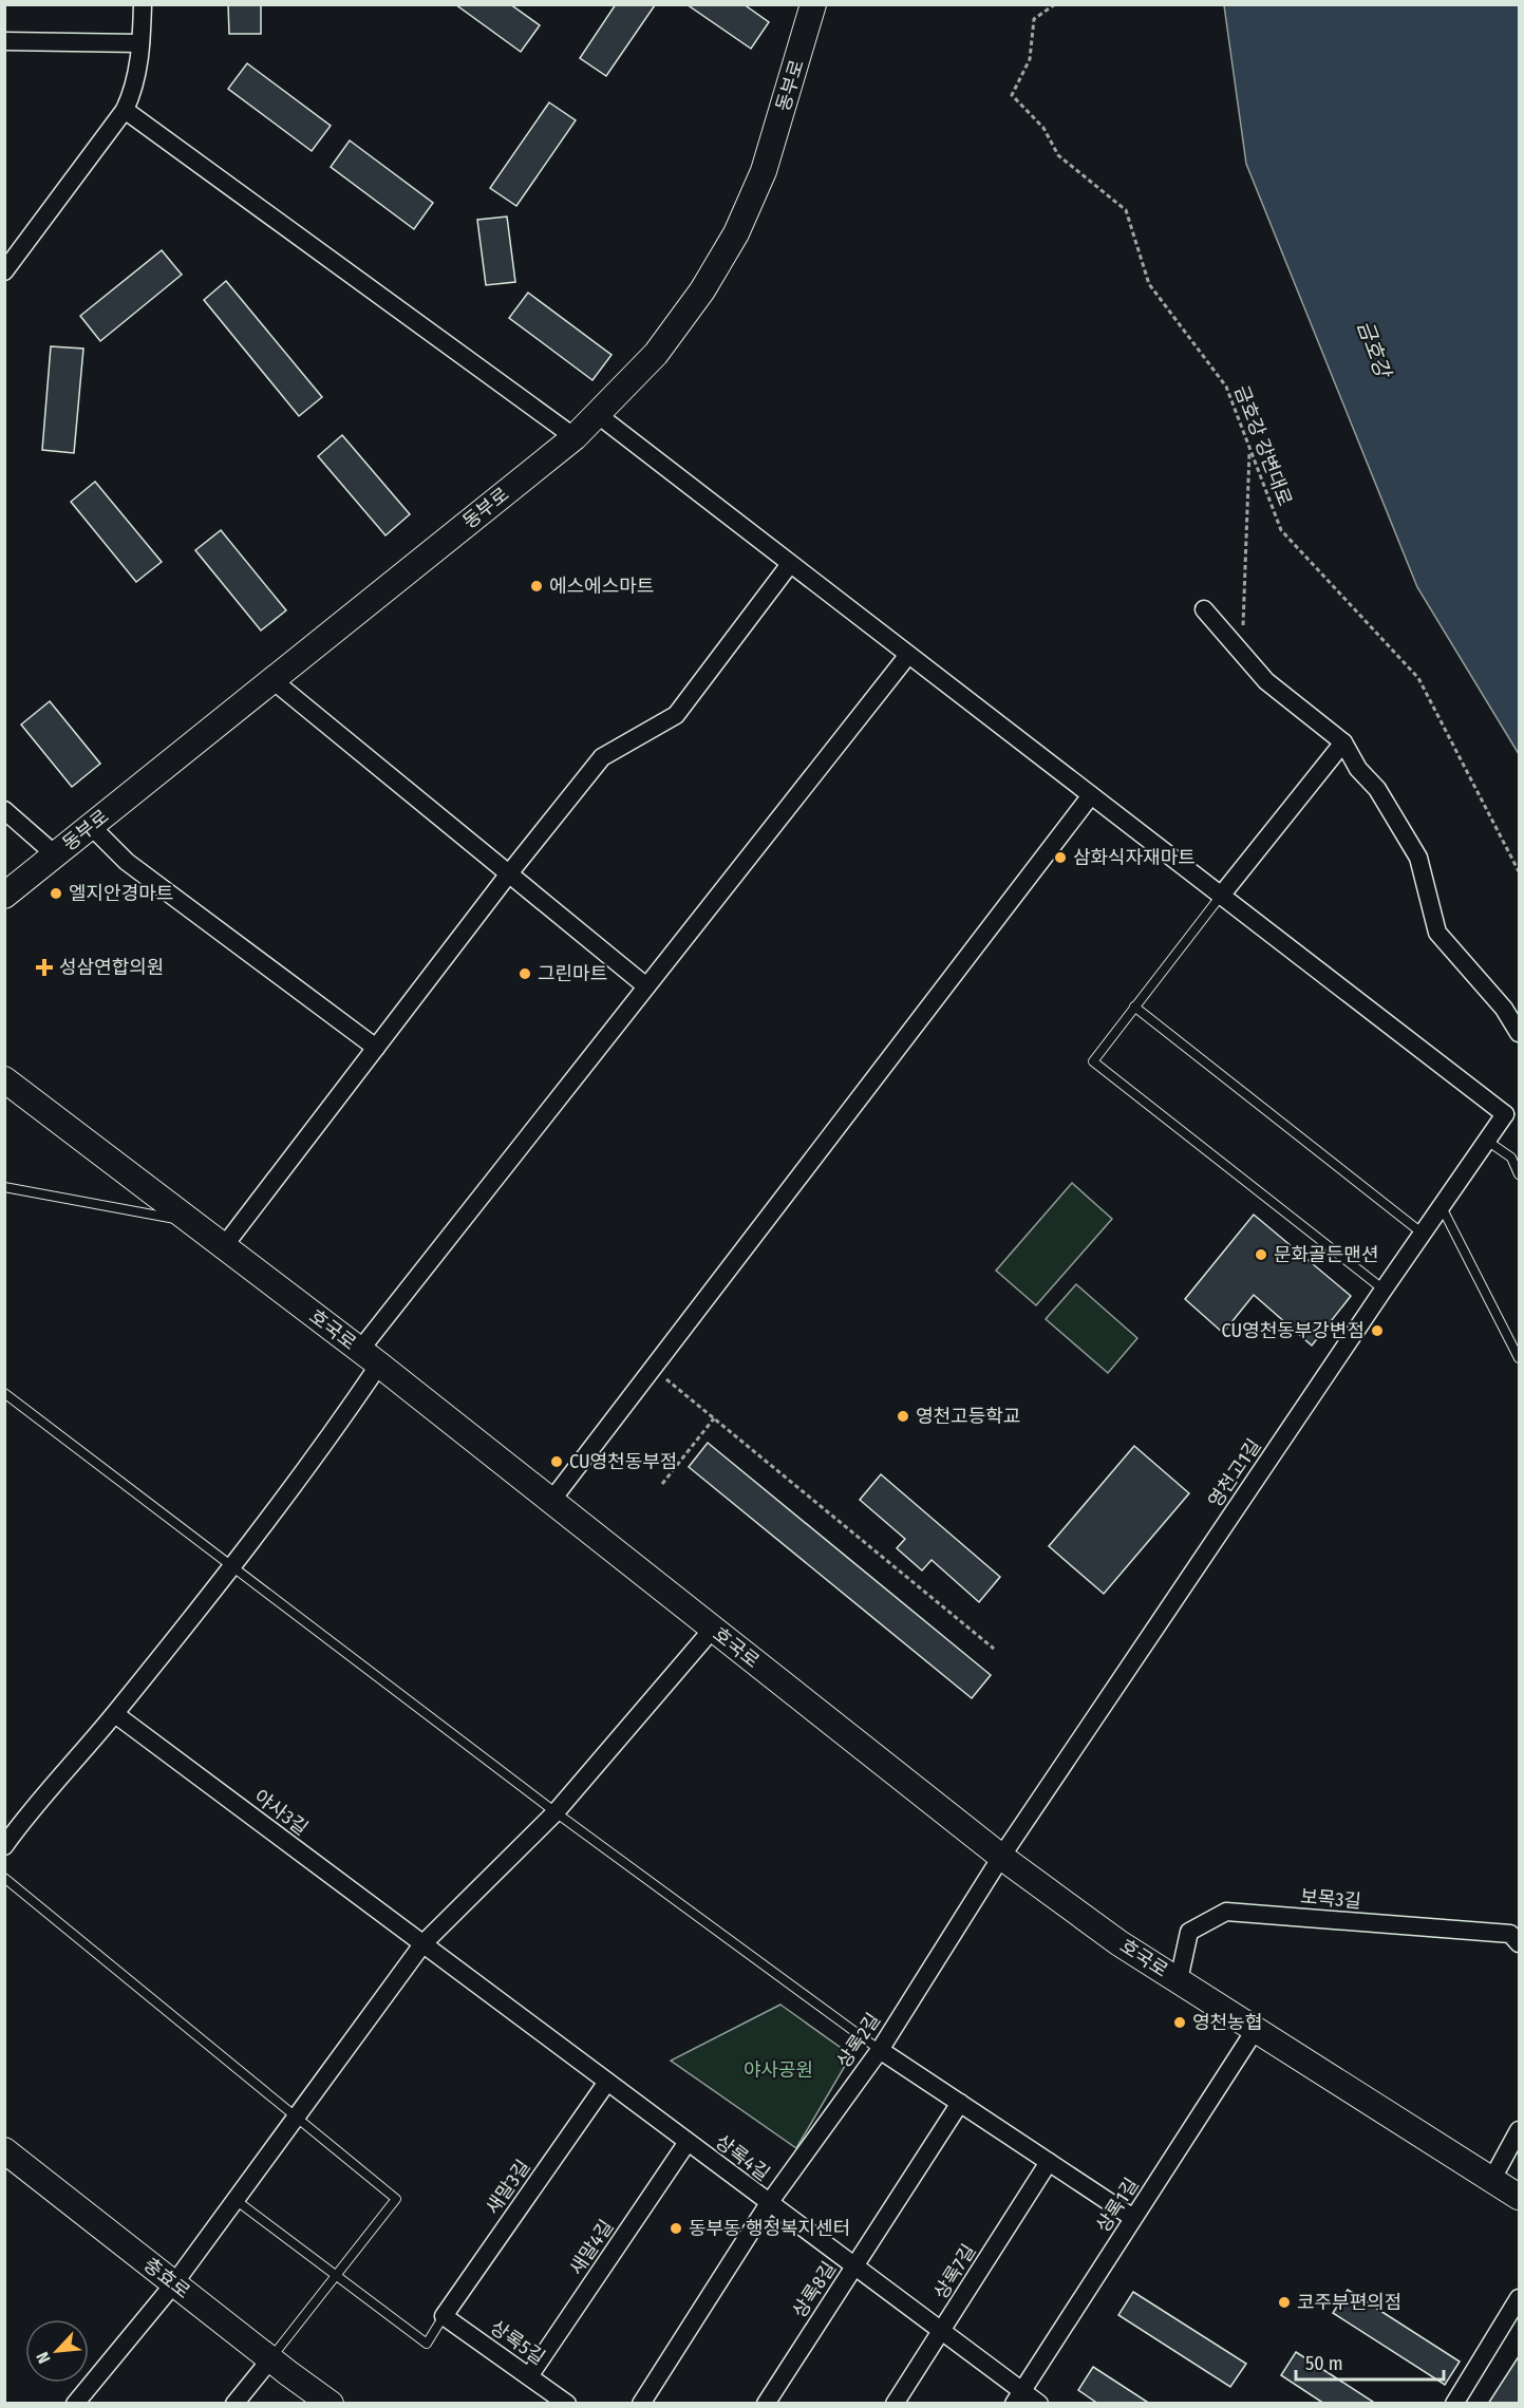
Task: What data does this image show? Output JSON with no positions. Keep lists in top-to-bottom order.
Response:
{
  "streets": {
    "main road": ["동부로", "호국로", "충효로"],
    "street": [
      "영천고1길",
      "야사3길",
      "보목3길",
      "상록2길",
      "상록4길",
      "새말3길",
      "상록1길",
      "새말4길",
      "상록7길",
      "상록8길",
      "상록5길"
    ],
    "path": ["금호강 강변대로"]
  },
  "crossings": [
    ["호국로", "영천고1길"],
    ["호국로", "보목3길"],
    ["호국로", "상록2길"],
    ["호국로", "상록1길"],
    ["영천고1길", "상록2길"],
    ["야사3길", "상록4길"],
    ["상록2길", "상록4길"],
    ["상록4길", "새말3길"],
    ["상록4길", "상록1길"],
    ["상록4길", "새말4길"],
    ["상록4길", "상록7길"],
    ["상록4길", "상록8길"],
    ["새말3길", "상록5길"],
    ["새말4길", "상록5길"]
  ],
  "water": ["금호강"],
  "parks": ["야사공원"],
  "places": {
    "other": [
      "에스에스마트",
      "삼화식자재마트",
      "엘지안경마트",
      "그린마트",
      "문화골든맨션",
      "CU영천동부강변점",
      "영천고등학교",
      "CU영천동부점",
      "영천농협",
      "동부동 행정복지센터",
      "코주부편의점"
    ],
    "health": ["성삼연합의원"]
  },
  "scale_bar": "50 m",
  "north": "bottom left"
}
